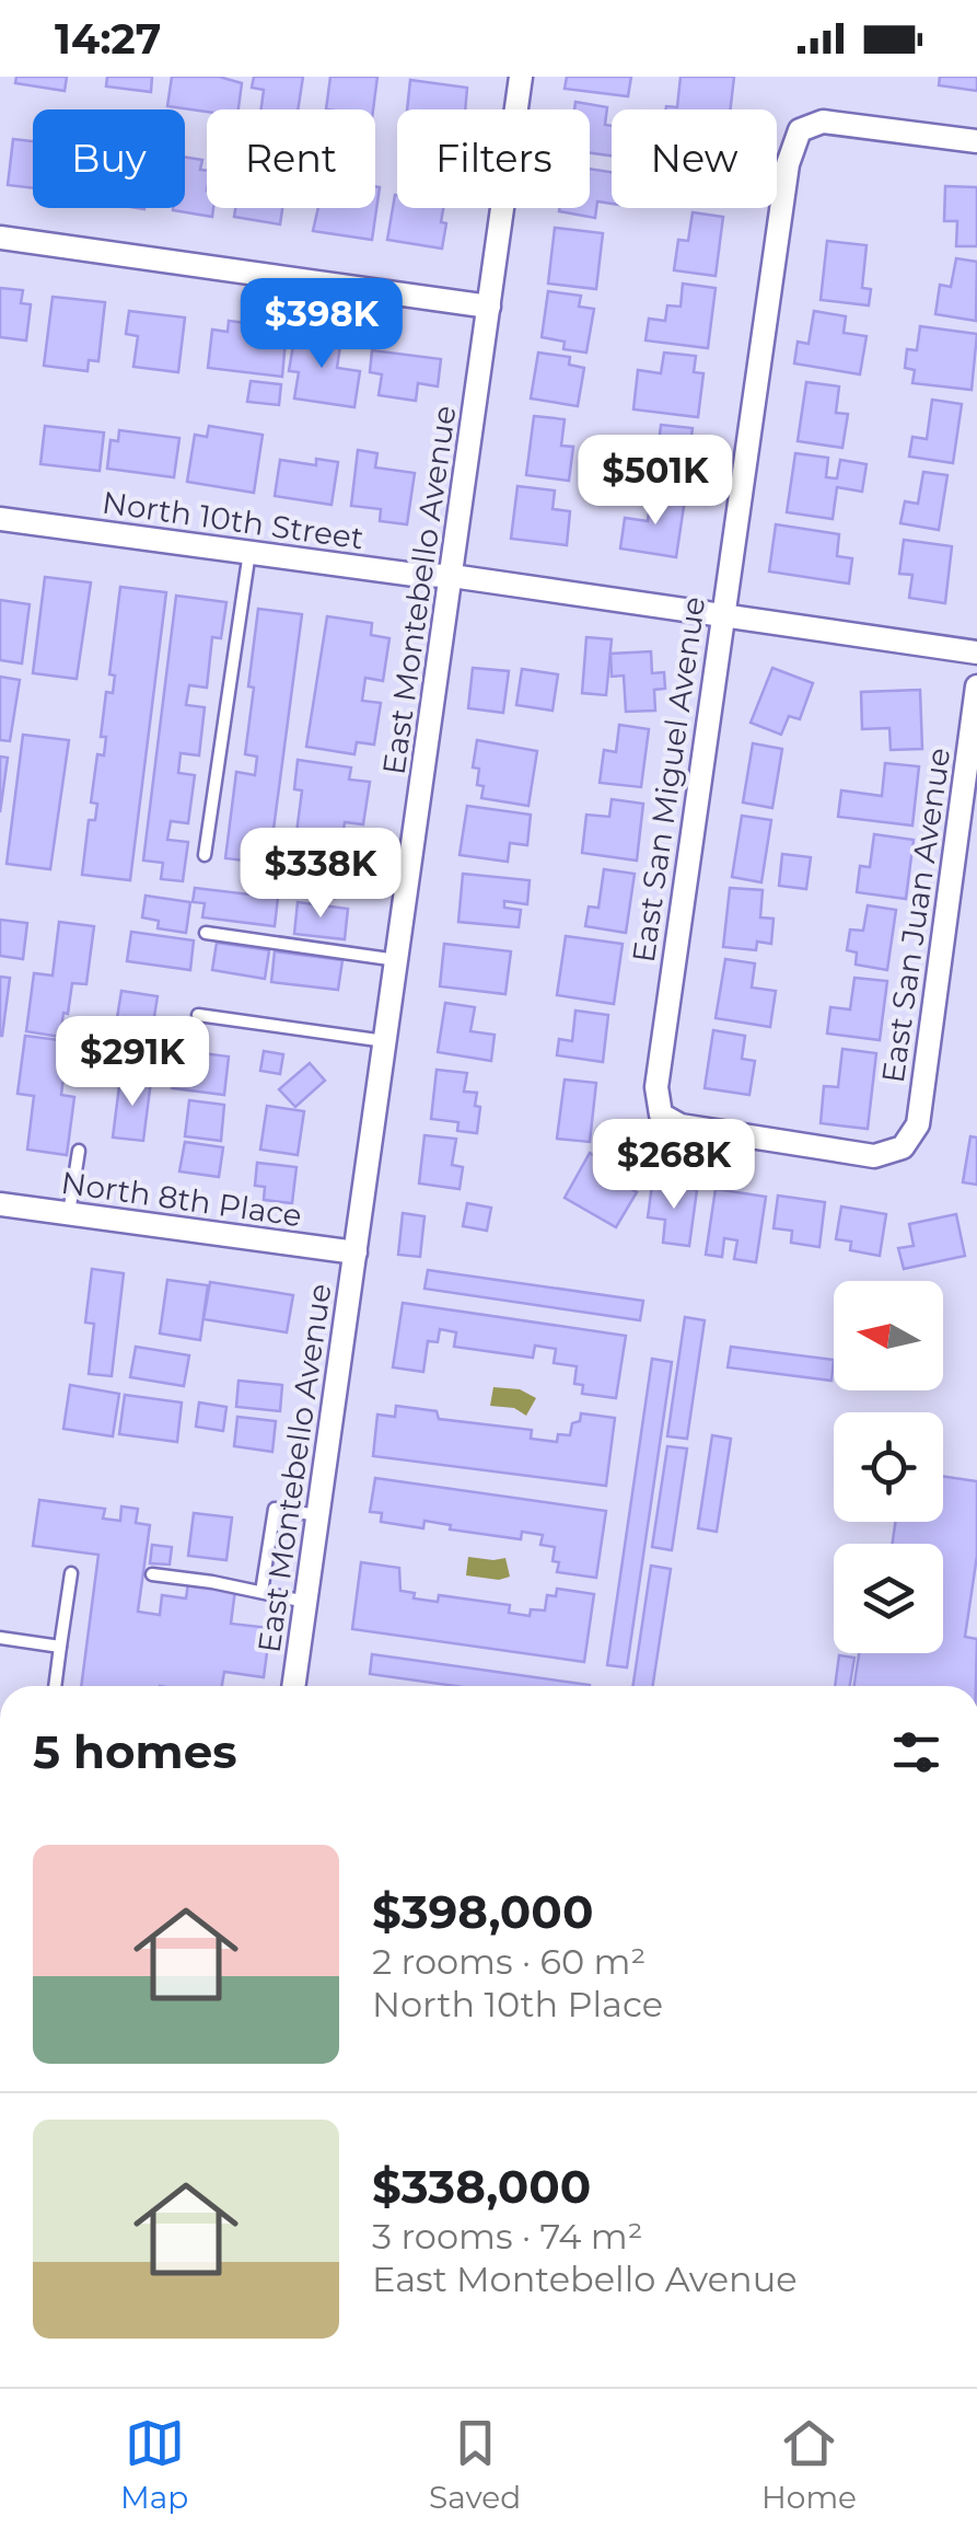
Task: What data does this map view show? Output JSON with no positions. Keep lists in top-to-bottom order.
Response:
{
  "streets": {
    "street": [
      "North 10th Street",
      "East Montebello Avenue",
      "East San Miguel Avenue",
      "East San Juan Avenue",
      "North 8th Place"
    ]
  },
  "crossings": [
    ["North 10th Street", "East Montebello Avenue"],
    ["North 10th Street", "East San Miguel Avenue"],
    ["East Montebello Avenue", "North 8th Place"],
    ["East San Miguel Avenue", "East San Juan Avenue"]
  ],
  "north": "left",
  "page": {
    "status": "14:27",
    "chip": [
      "Buy",
      "Rent",
      "Filters",
      "New"
    ],
    "price": [
      "$398K",
      "$501K",
      "$338K",
      "$291K",
      "$268K"
    ],
    "heading": "5 homes",
    "list": [
      {
        "name": "$398,000",
        "note": "2 rooms · 60 m² · North 10th Place"
      },
      {
        "name": "$338,000",
        "note": "3 rooms · 74 m² · East Montebello Avenue"
      }
    ],
    "tabs": ["Map", "Saved", "Home"]
  }
}
